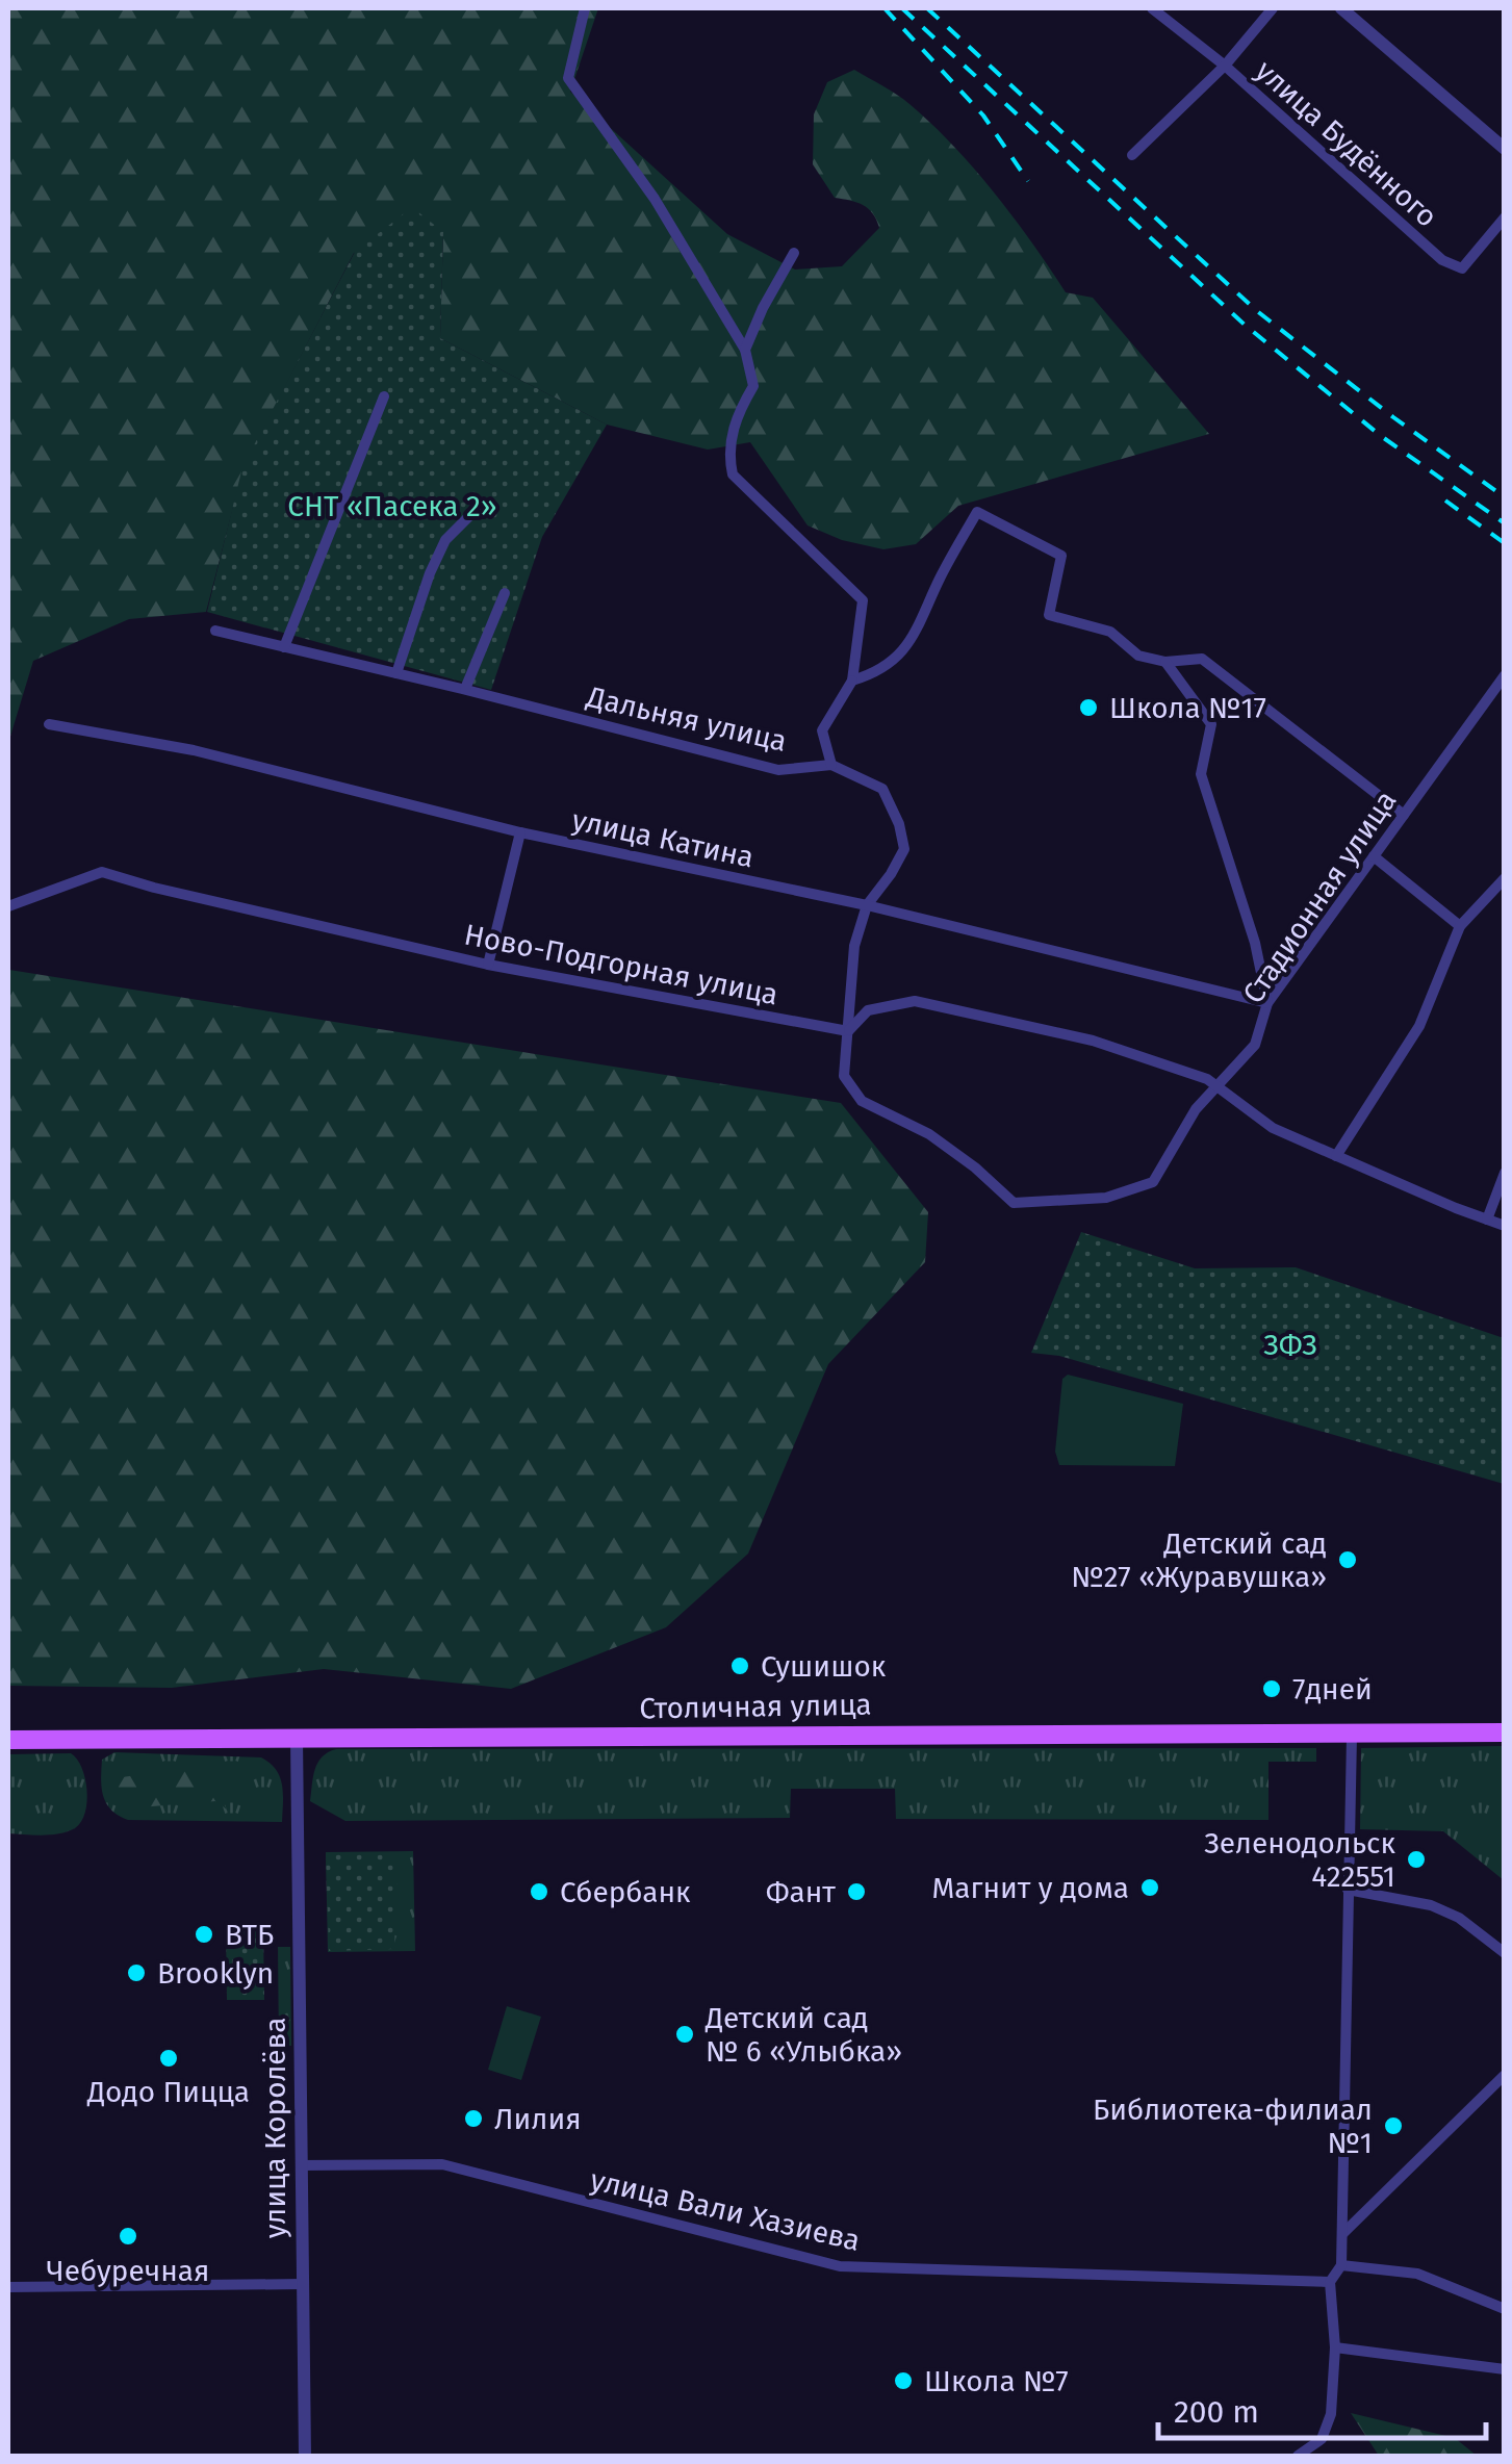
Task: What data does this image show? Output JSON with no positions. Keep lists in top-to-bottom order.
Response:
{
  "streets": {
    "main road": ["Столичная улица"],
    "street": [
      "улица Будённого",
      "Дальняя улица",
      "улица Катина",
      "Стадионная улица",
      "Ново-Подгорная улица",
      "улица Королёва",
      "улица Вали Хазиева"
    ]
  },
  "crossings": [
    ["улица Катина", "Стадионная улица"],
    ["Стадионная улица", "Ново-Подгорная улица"],
    ["Столичная улица", "улица Королёва"],
    ["улица Королёва", "улица Вали Хазиева"]
  ],
  "parks": ["СНТ «Пасека 2»", "ЗФЗ"],
  "places": [
    "Школа №17",
    "Детский сад №27 «Журавушка»",
    "Сушишок",
    "7дней",
    "Зеленодольск 422551",
    "Магнит у дома",
    "Сбербанк",
    "Фант",
    "ВТБ",
    "Brooklyn",
    "Детский сад № 6 «Улыбка»",
    "Додо Пицца",
    "Лилия",
    "Библиотека-филиал №1",
    "Чебуречная",
    "Школа №7"
  ],
  "scale_bar": "200 m"
}
